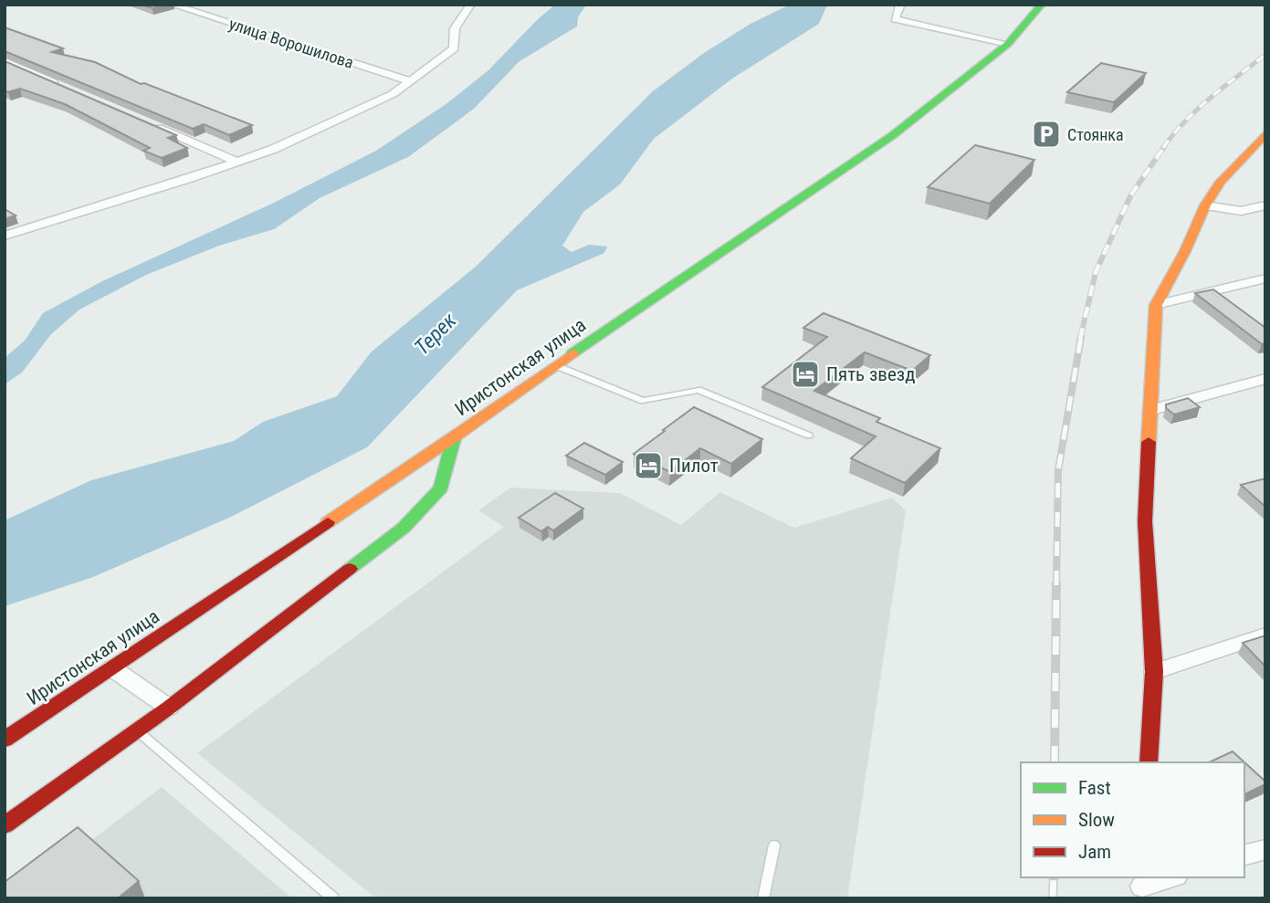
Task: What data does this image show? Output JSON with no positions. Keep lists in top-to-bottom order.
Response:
{
  "streets": {
    "main road": ["Иристонская улица"],
    "street": ["улица Ворошилова"]
  },
  "water": ["Терек"],
  "places": {
    "parking": ["Стоянка"],
    "hotel": ["Пять звезд", "Пилот"]
  },
  "legend": ["Fast", "Slow", "Jam"]
}
